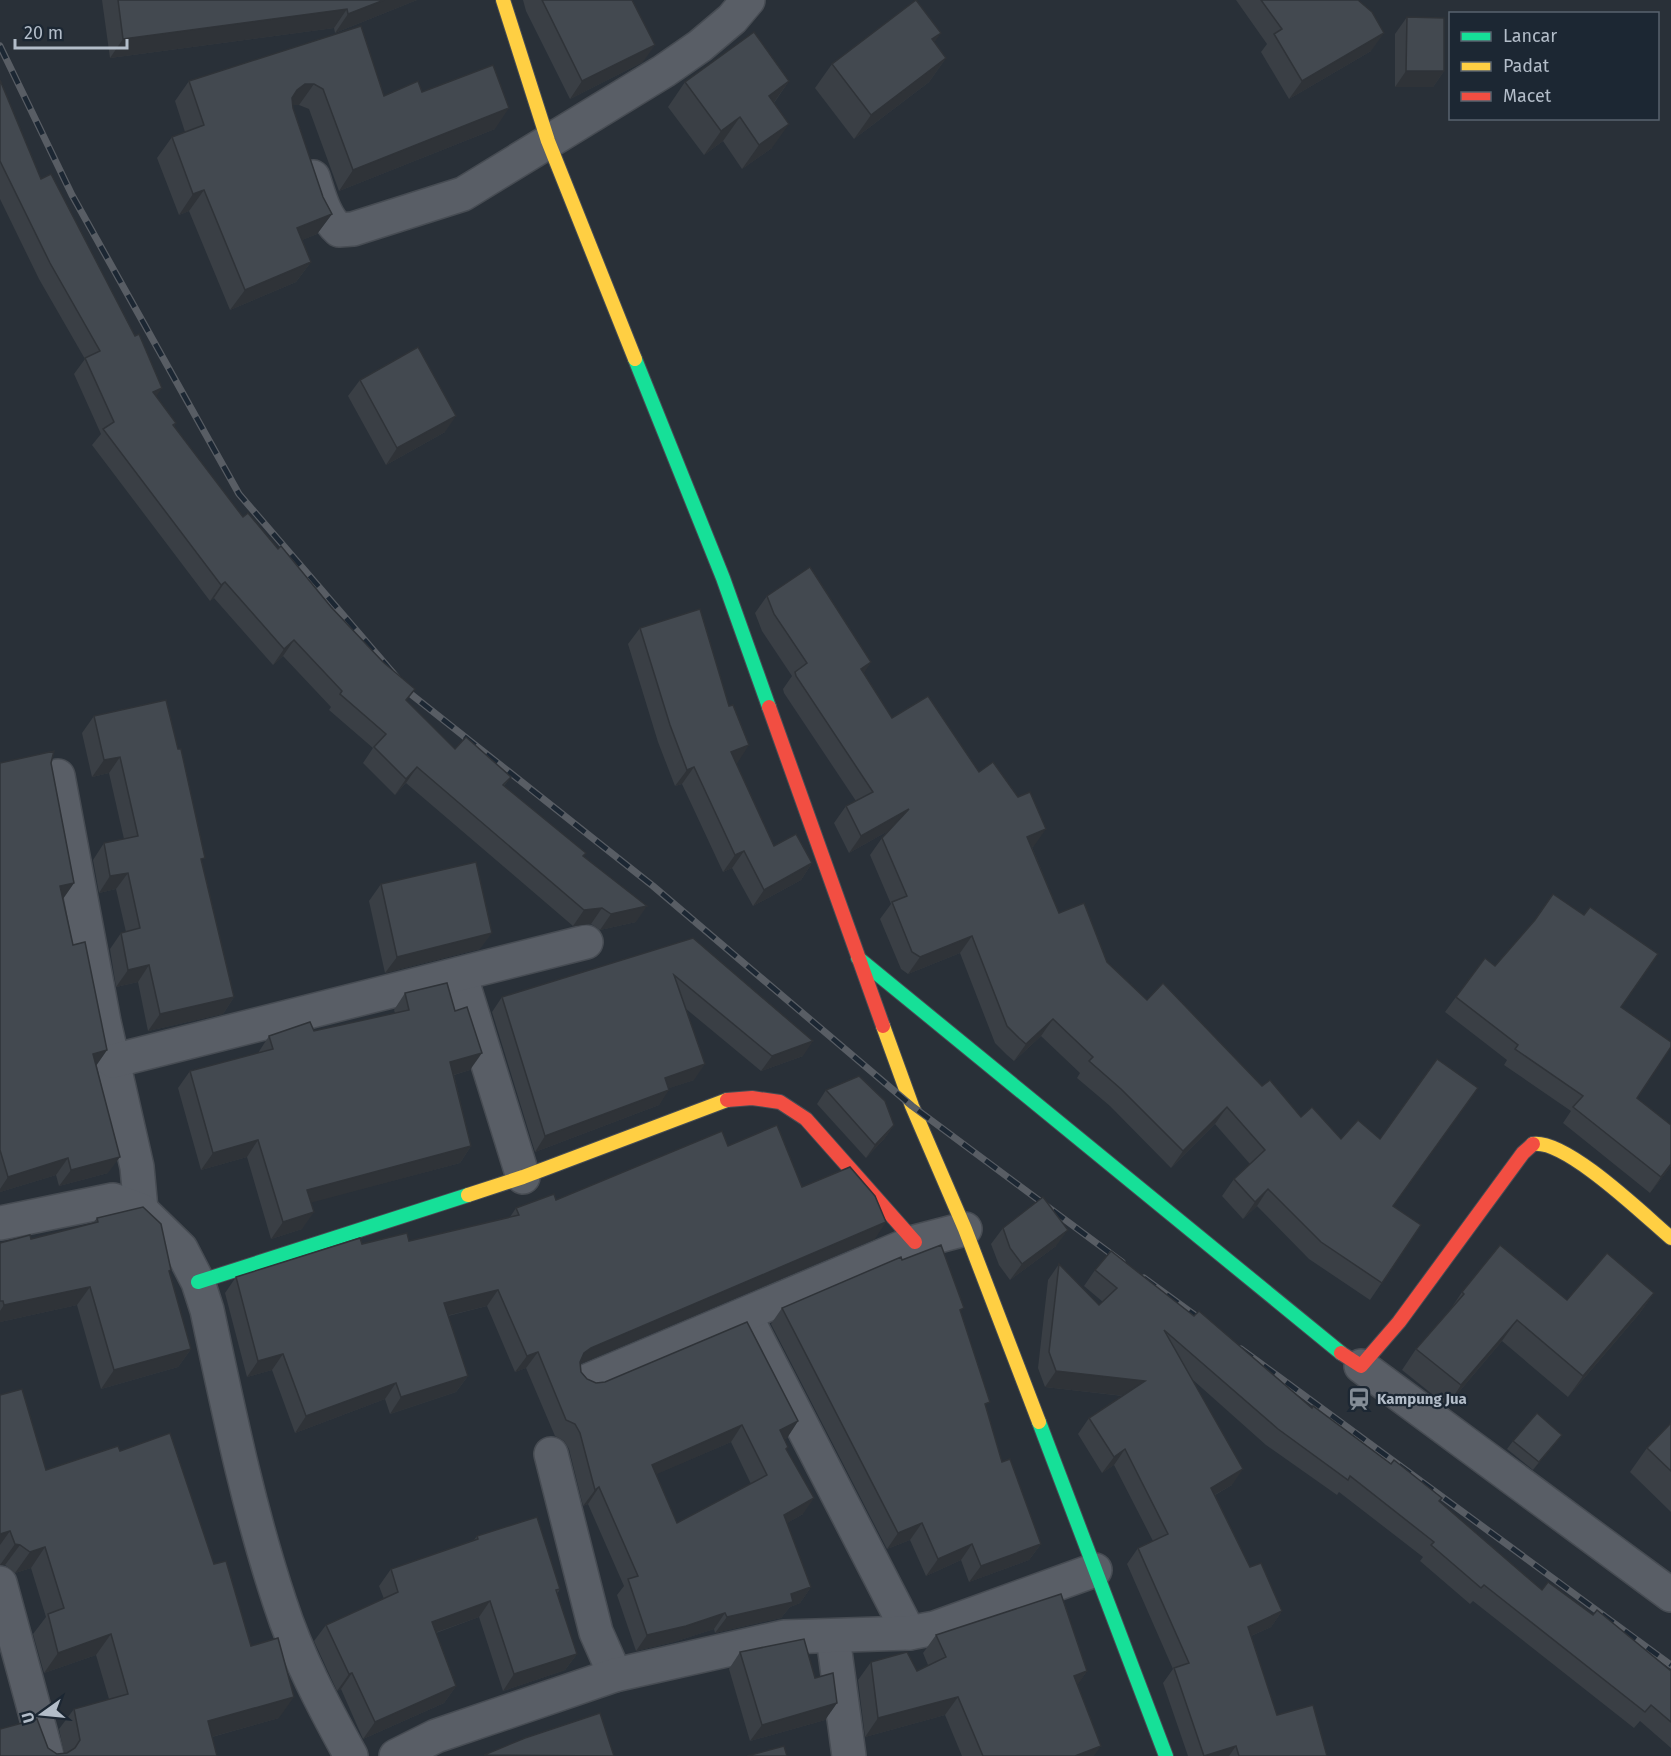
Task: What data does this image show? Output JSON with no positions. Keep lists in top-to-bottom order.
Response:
{
  "places": {
    "station": ["Kampung Jua"]
  },
  "legend": ["Lancar", "Padat", "Macet"],
  "scale_bar": "20 m",
  "north": "left"
}
